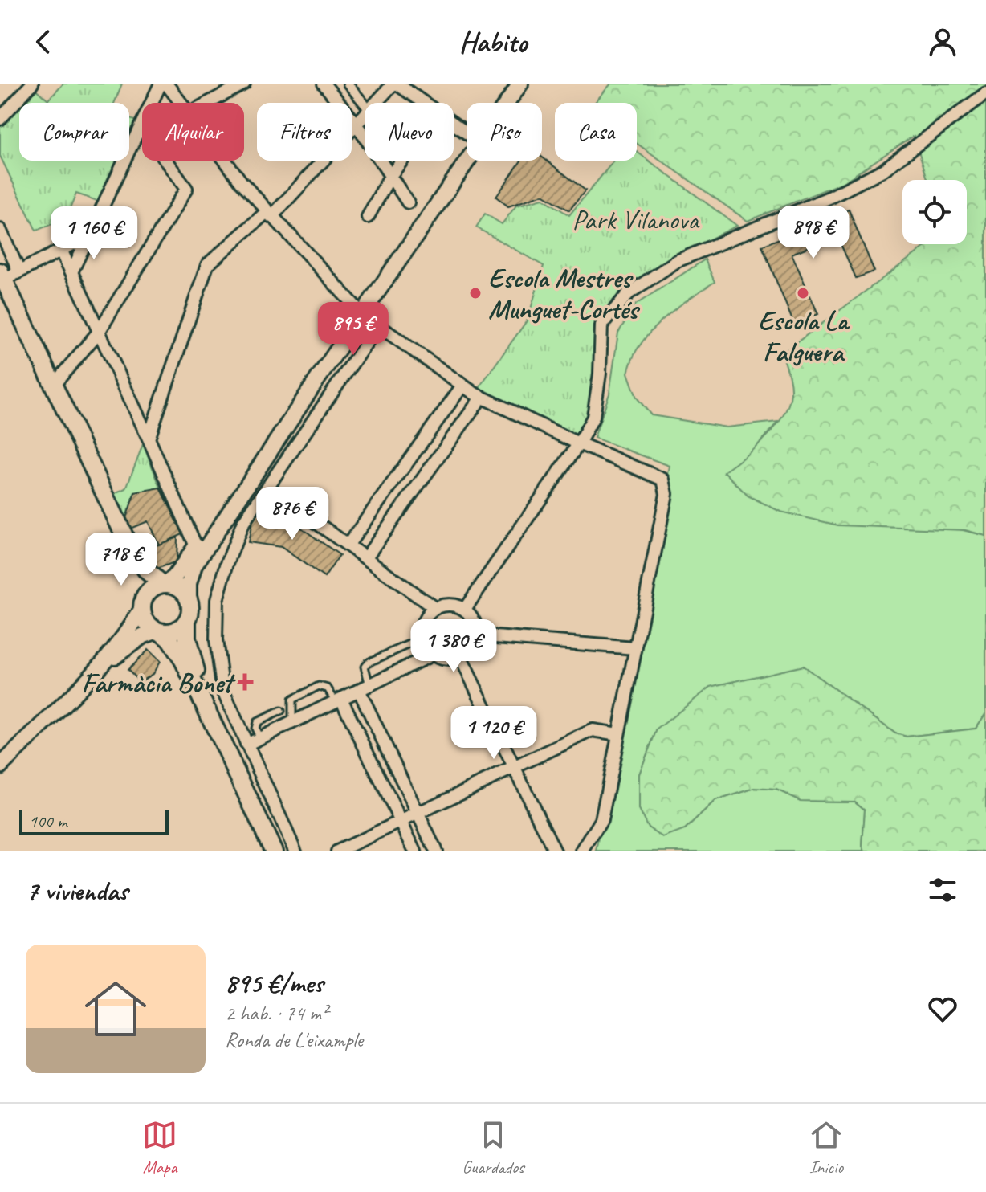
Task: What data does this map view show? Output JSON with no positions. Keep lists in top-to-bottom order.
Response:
{
  "parks": ["Park Vilanova"],
  "places": {
    "other": ["Escola Mestres Munguet-Cortés", "Escola La Falguera"],
    "health": ["Farmàcia Bonet"]
  },
  "scale_bar": "100 m",
  "page": {
    "header": "Habito",
    "chip": [
      "Comprar",
      "Alquilar",
      "Filtros",
      "Nuevo",
      "Piso",
      "Casa"
    ],
    "price": [
      "898 €",
      "1 160 €",
      "895 €",
      "876 €",
      "718 €",
      "1 380 €",
      "1 120 €"
    ],
    "scale": "100 m",
    "heading": "7 viviendas",
    "list": [
      {
        "name": "895 €/mes",
        "note": "2 hab. · 74 m² · Ronda de L'eixample"
      }
    ],
    "tabs": ["Mapa", "Guardados", "Inicio"]
  }
}
